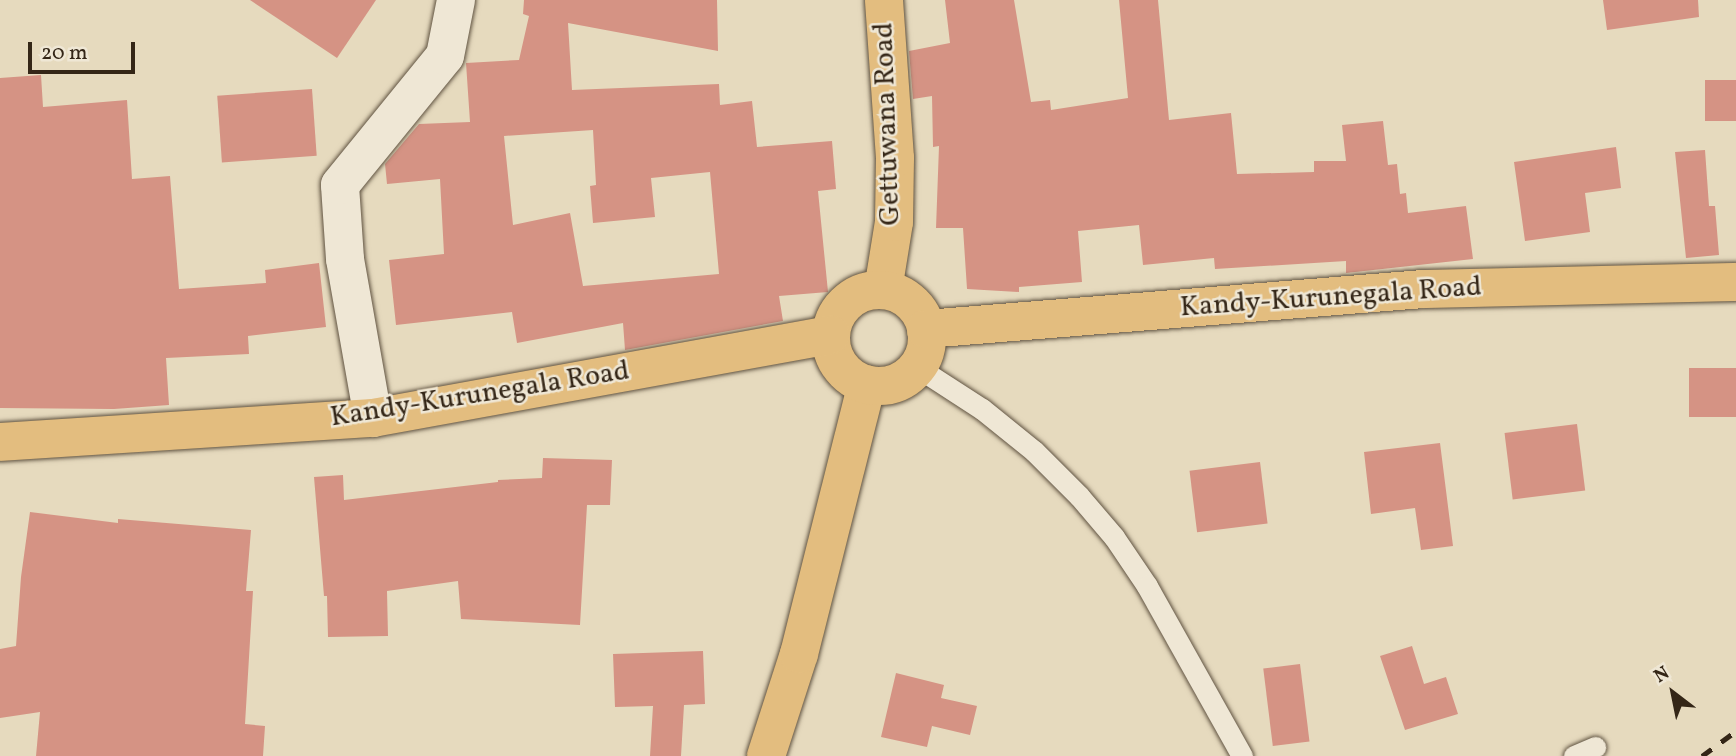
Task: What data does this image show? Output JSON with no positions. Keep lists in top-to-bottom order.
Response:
{
  "streets": {
    "main road": ["Gettuwana Road", "Kandy-Kurunegala Road"]
  },
  "crossings": [
    ["Gettuwana Road", "Kandy-Kurunegala Road"]
  ],
  "scale_bar": "20 m",
  "north": "top left"
}
